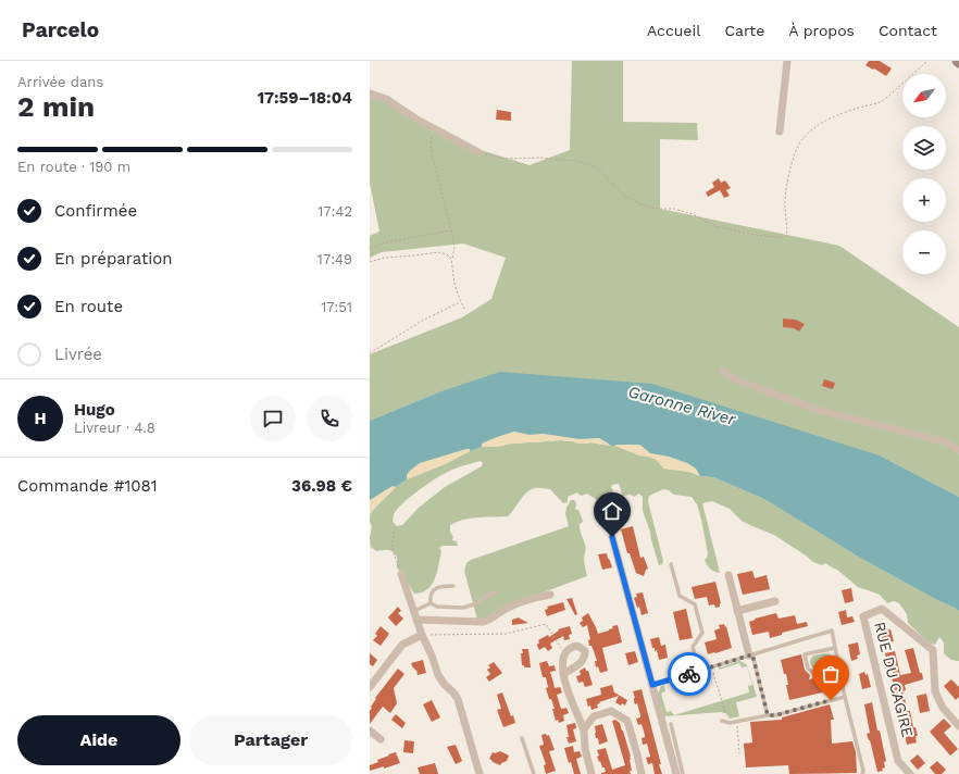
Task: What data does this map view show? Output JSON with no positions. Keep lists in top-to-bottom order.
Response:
{
  "streets": {
    "street": ["RUE DU CAGIRE"]
  },
  "water": ["Garonne River"],
  "north": "bottom left",
  "page": {
    "header": "Parcelo",
    "nav": [
      "Accueil",
      "Carte",
      "À propos",
      "Contact"
    ],
    "heading": ["2 min", "Arrivée dans", "17:59–18:04"],
    "panel": [
      "Hugo",
      "Livreur · 4.8",
      "Commande #1081",
      "36.98 €"
    ],
    "map_buttons": ["+", "−"],
    "bar": "En route · 190 m",
    "list": [
      ["Confirmée", "17:42"],
      ["En préparation", "17:49"],
      ["En route", "17:51"],
      "Livrée"
    ],
    "round": "H",
    "buttons": ["Aide", "Partager"]
  }
}
